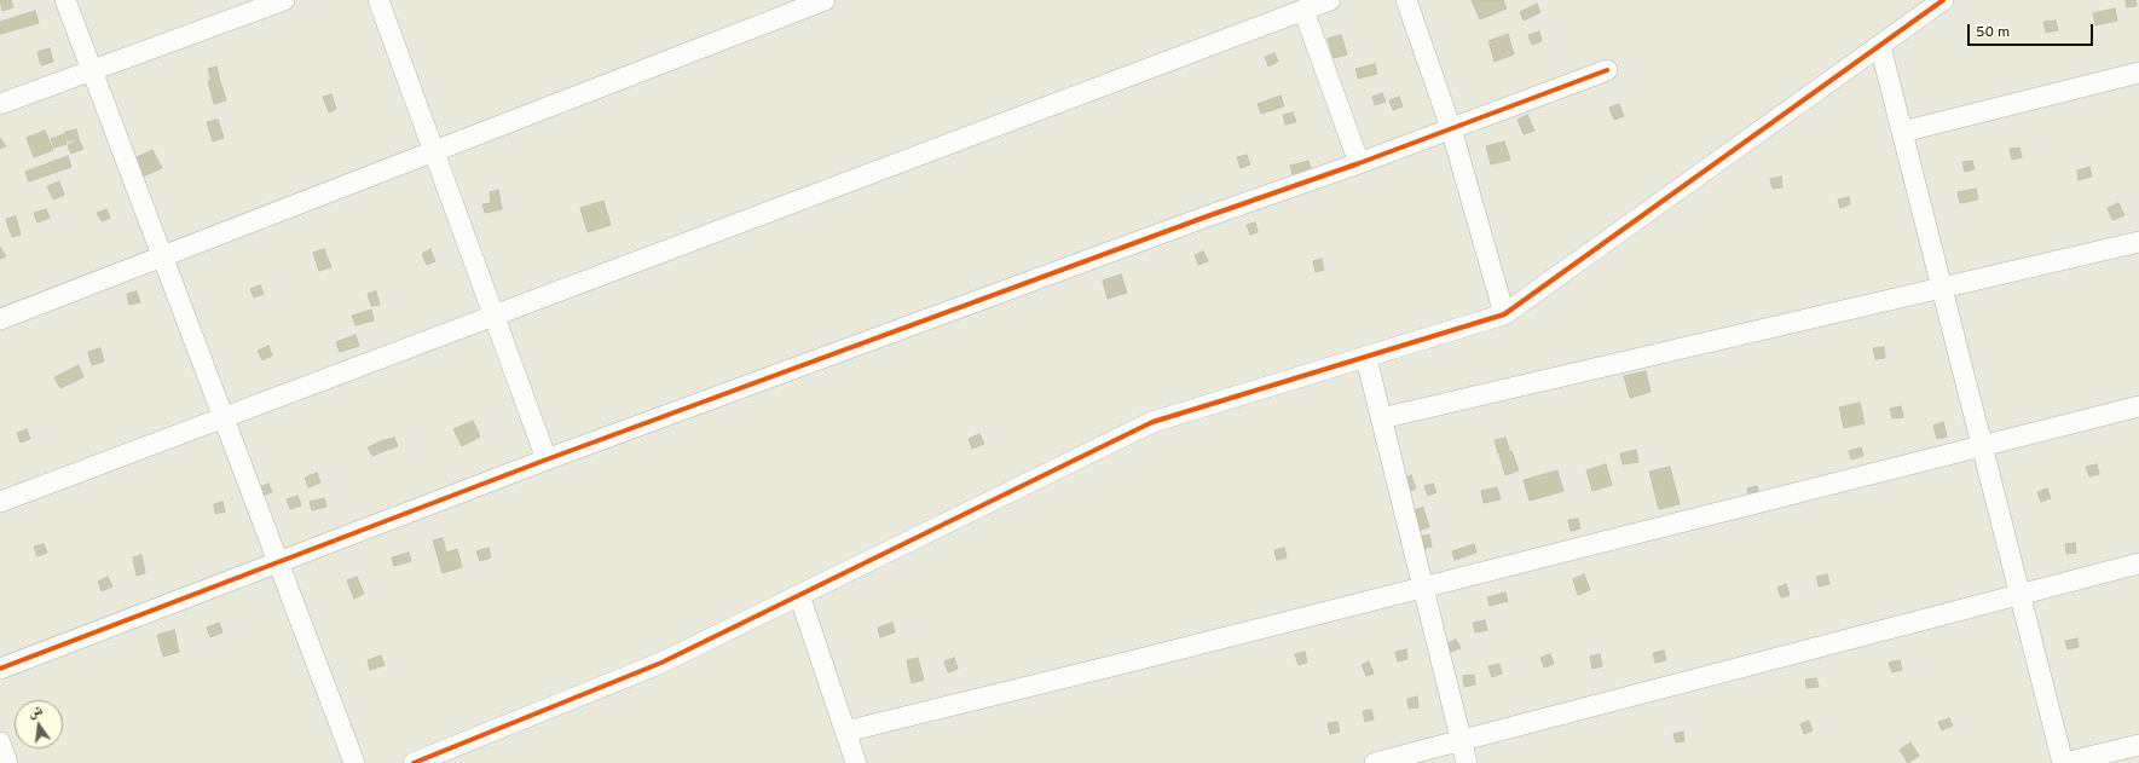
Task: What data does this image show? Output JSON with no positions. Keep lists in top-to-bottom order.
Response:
{
  "scale_bar": "50 m",
  "north": "top"
}
